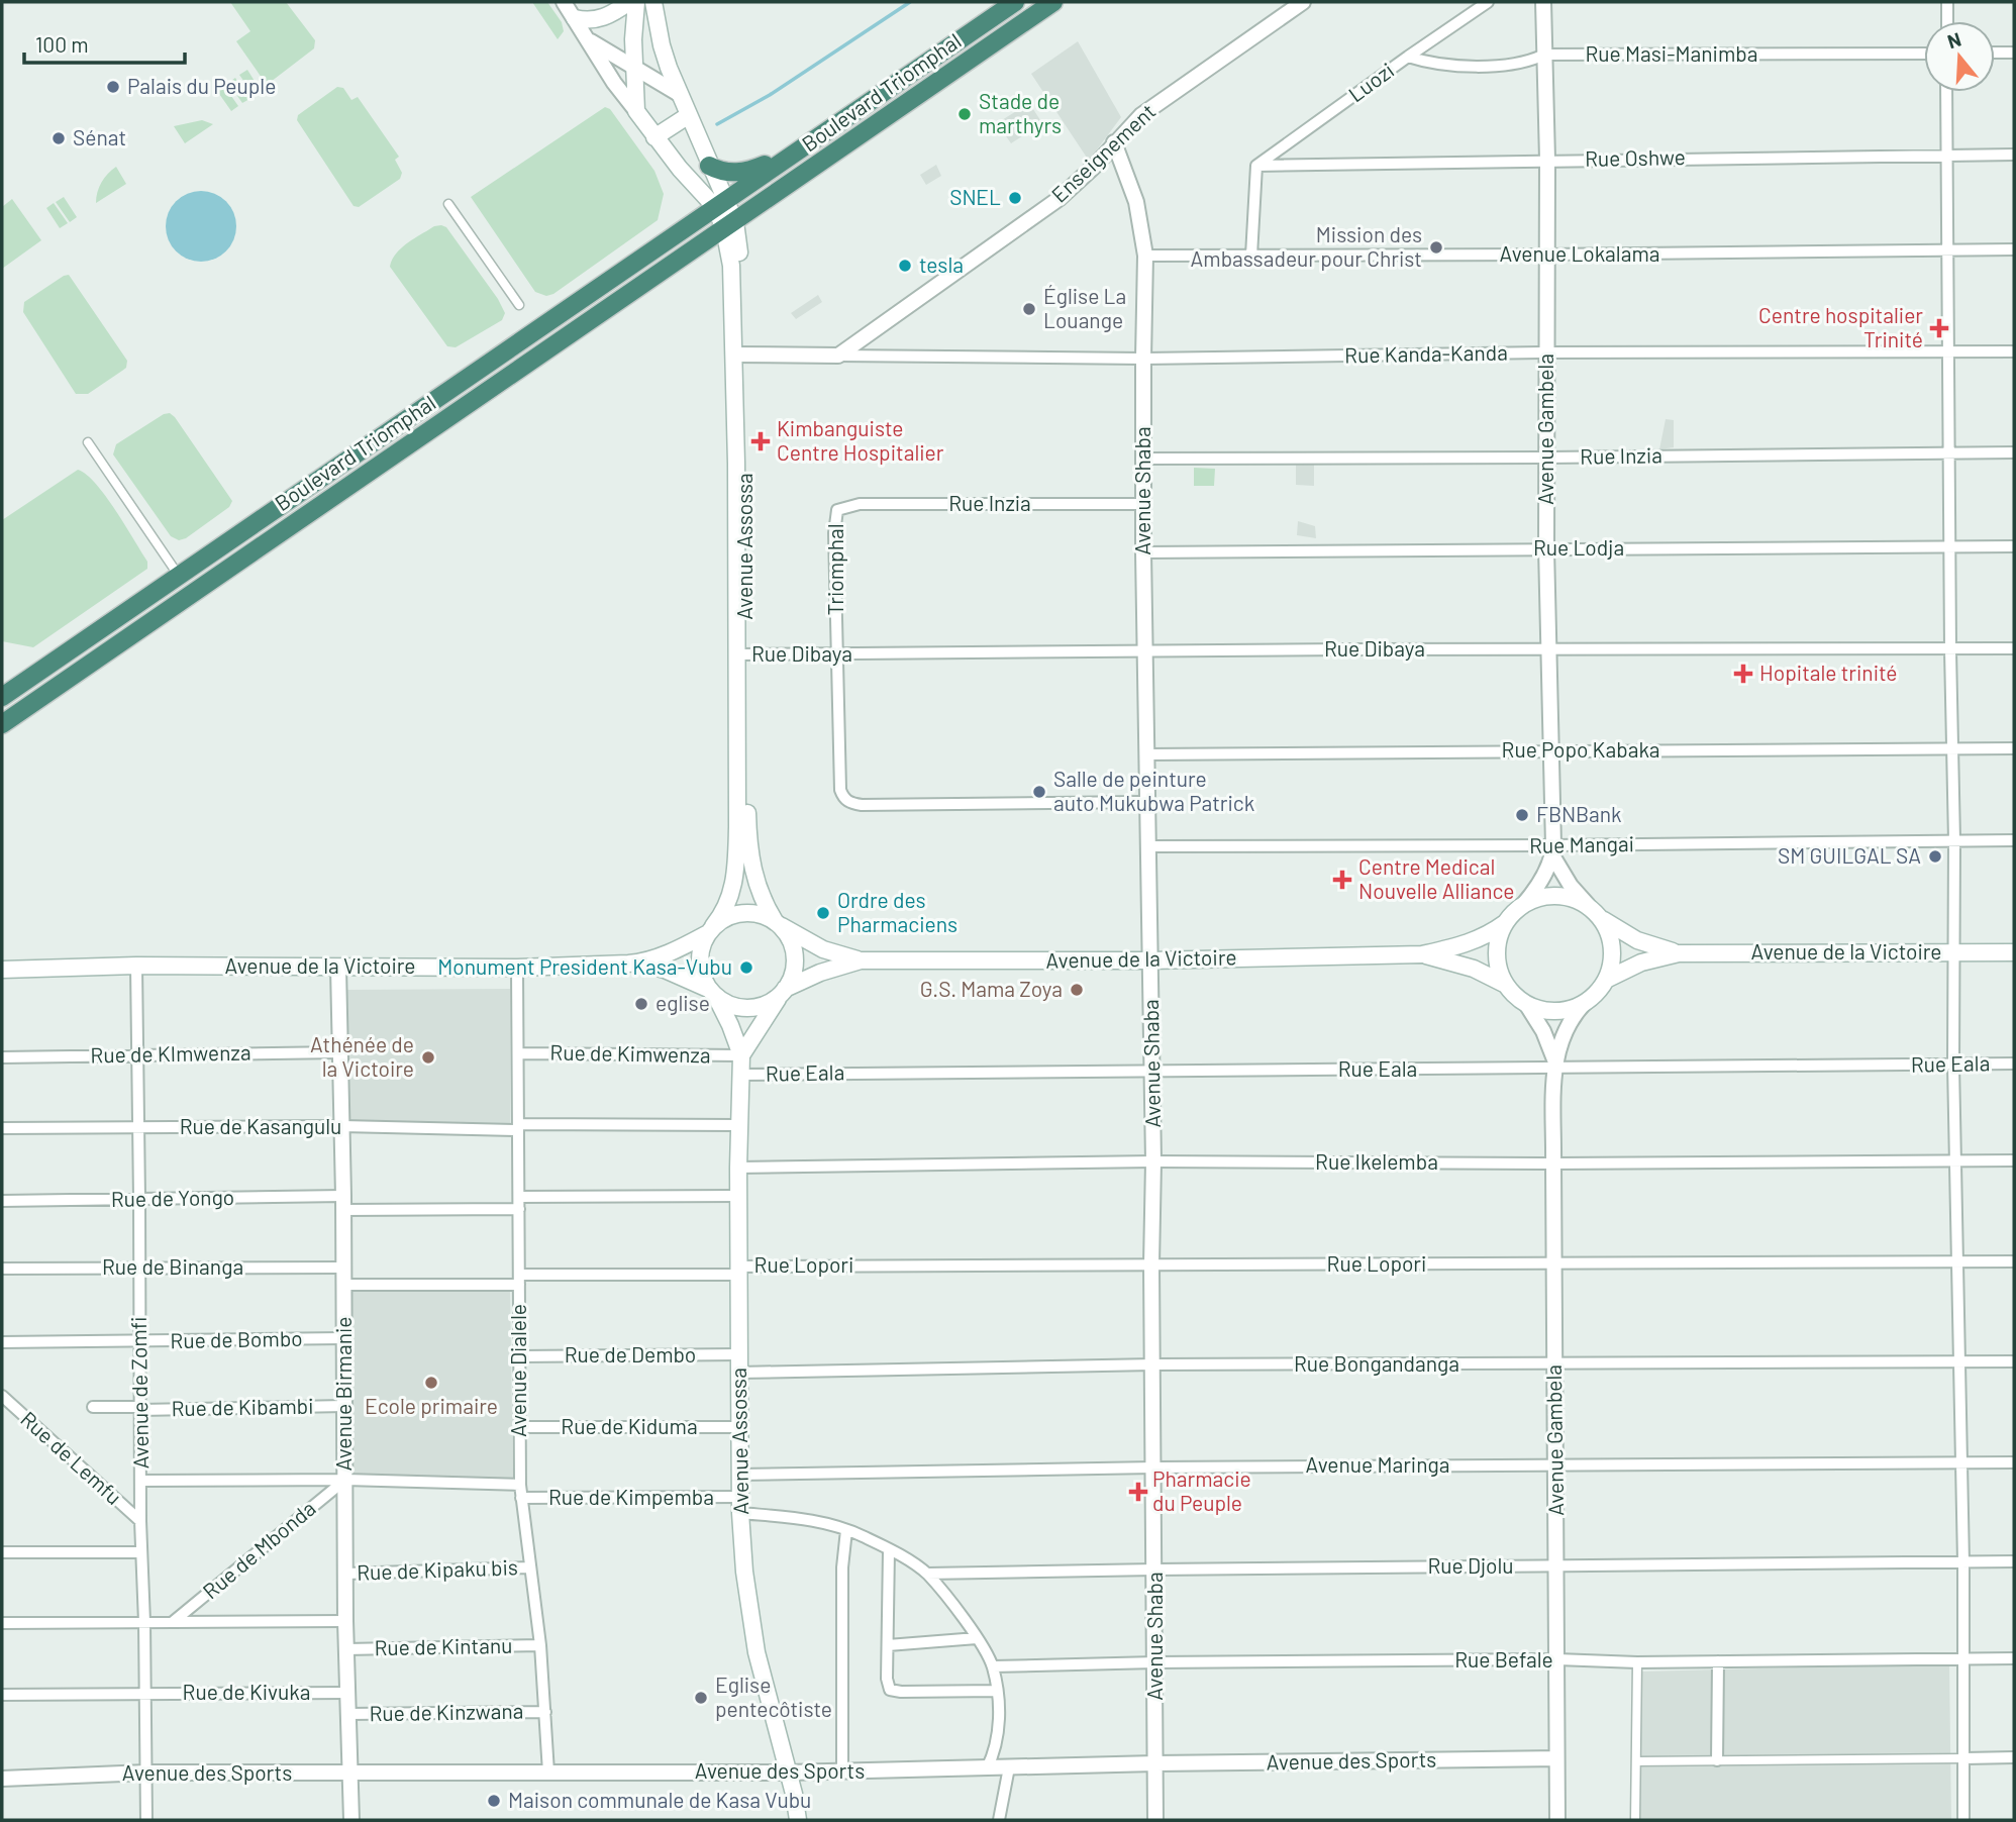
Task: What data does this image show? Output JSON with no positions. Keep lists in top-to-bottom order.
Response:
{
  "streets": {
    "highway": ["Boulevard Triomphal"],
    "main road": ["Avenue Assossa", "Avenue de la Victoire"],
    "street": [
      "Rue Masi-Manimba",
      "Luozi",
      "Enseignement",
      "Rue Oshwe",
      "Avenue Lokalama",
      "Rue Kanda-Kanda",
      "Avenue Gambela",
      "Rue Inzia",
      "Avenue Shaba",
      "Rue Lodja",
      "Triomphal",
      "Rue Dibaya",
      "Rue Popo Kabaka",
      "Rue Mangai",
      "Rue de KImwenza",
      "Rue de Kimwenza",
      "Rue Eala",
      "Rue de Kasangulu",
      "Rue Ikelemba",
      "Rue de Yongo",
      "Rue Lopori",
      "Rue de Binanga",
      "Rue de Bombo",
      "Rue de Dembo",
      "Rue Bongandanga",
      "Avenue Dialele",
      "Avenue de Zomfi",
      "Avenue Birmanie",
      "Rue de Kibambi",
      "Rue de Kiduma",
      "Rue de Lemfu",
      "Avenue Maringa",
      "Rue de Kimpemba",
      "Rue de Mbonda",
      "Rue Djolu",
      "Rue de Kipaku bis",
      "Rue de Kintanu",
      "Rue Befale",
      "Rue de Kivuka",
      "Rue de Kinzwana",
      "Avenue des Sports"
    ]
  },
  "crossings": [
    ["Rue Masi-Manimba", "Luozi"],
    ["Rue Masi-Manimba", "Avenue Gambela"],
    ["Luozi", "Rue Oshwe"],
    ["Boulevard Triomphal", "Avenue Assossa"],
    ["Enseignement", "Rue Kanda-Kanda"],
    ["Enseignement", "Avenue Shaba"],
    ["Rue Oshwe", "Avenue Gambela"],
    ["Avenue Lokalama", "Avenue Gambela"],
    ["Avenue Lokalama", "Avenue Shaba"],
    ["Rue Kanda-Kanda", "Avenue Gambela"],
    ["Rue Kanda-Kanda", "Avenue Shaba"],
    ["Avenue Gambela", "Rue Inzia"],
    ["Avenue Gambela", "Rue Lodja"],
    ["Avenue Gambela", "Rue Dibaya"],
    ["Avenue Gambela", "Rue Popo Kabaka"],
    ["Avenue Gambela", "Rue Mangai"],
    ["Avenue Gambela", "Rue Eala"],
    ["Avenue Gambela", "Rue Ikelemba"],
    ["Avenue Gambela", "Rue Lopori"],
    ["Avenue Gambela", "Rue Bongandanga"],
    ["Avenue Gambela", "Avenue Maringa"],
    ["Avenue Gambela", "Rue Djolu"],
    ["Avenue Gambela", "Rue Befale"],
    ["Avenue Gambela", "Avenue des Sports"],
    ["Rue Inzia", "Avenue Shaba"],
    ["Rue Inzia", "Triomphal"],
    ["Avenue Shaba", "Rue Lodja"],
    ["Avenue Shaba", "Triomphal"],
    ["Avenue Shaba", "Rue Dibaya"],
    ["Avenue Shaba", "Rue Popo Kabaka"],
    ["Avenue Shaba", "Rue Mangai"],
    ["Avenue Shaba", "Avenue de la Victoire"],
    ["Avenue Shaba", "Rue Eala"],
    ["Avenue Shaba", "Rue Ikelemba"],
    ["Avenue Shaba", "Rue Lopori"],
    ["Avenue Shaba", "Rue Bongandanga"],
    ["Avenue Shaba", "Avenue Maringa"],
    ["Avenue Shaba", "Rue Djolu"],
    ["Avenue Shaba", "Rue Befale"],
    ["Avenue Shaba", "Avenue des Sports"],
    ["Avenue Assossa", "Rue Dibaya"],
    ["Avenue Assossa", "Rue de Kimwenza"],
    ["Avenue Assossa", "Rue Eala"],
    ["Avenue Assossa", "Rue de Kasangulu"],
    ["Avenue Assossa", "Rue Ikelemba"],
    ["Avenue Assossa", "Rue de Yongo"],
    ["Avenue Assossa", "Rue Lopori"],
    ["Avenue Assossa", "Rue de Dembo"],
    ["Avenue Assossa", "Rue Bongandanga"],
    ["Avenue Assossa", "Rue de Kiduma"],
    ["Avenue Assossa", "Avenue Maringa"],
    ["Avenue Assossa", "Rue de Kimpemba"],
    ["Avenue Assossa", "Avenue des Sports"],
    ["Triomphal", "Rue Dibaya"],
    ["Avenue de la Victoire", "Avenue Dialele"],
    ["Avenue de la Victoire", "Avenue de Zomfi"],
    ["Avenue de la Victoire", "Avenue Birmanie"],
    ["Rue de KImwenza", "Avenue de Zomfi"],
    ["Rue de KImwenza", "Avenue Birmanie"],
    ["Rue de Kimwenza", "Avenue Dialele"],
    ["Rue de Kasangulu", "Avenue Dialele"],
    ["Rue de Kasangulu", "Avenue de Zomfi"],
    ["Rue de Kasangulu", "Avenue Birmanie"],
    ["Rue de Yongo", "Avenue Dialele"],
    ["Rue de Yongo", "Avenue de Zomfi"],
    ["Rue de Yongo", "Avenue Birmanie"],
    ["Rue de Binanga", "Avenue de Zomfi"],
    ["Rue de Binanga", "Avenue Birmanie"],
    ["Rue de Bombo", "Avenue de Zomfi"],
    ["Rue de Bombo", "Avenue Birmanie"],
    ["Rue de Dembo", "Avenue Dialele"],
    ["Avenue Dialele", "Rue de Kiduma"],
    ["Avenue Dialele", "Rue de Kimpemba"],
    ["Avenue Dialele", "Rue de Kipaku bis"],
    ["Avenue Dialele", "Rue de Kintanu"],
    ["Avenue Dialele", "Rue de Kinzwana"],
    ["Avenue Dialele", "Avenue des Sports"],
    ["Avenue de Zomfi", "Rue de Kibambi"],
    ["Avenue de Zomfi", "Rue de Lemfu"],
    ["Avenue de Zomfi", "Rue de Kimpemba"],
    ["Avenue de Zomfi", "Rue de Kivuka"],
    ["Avenue de Zomfi", "Avenue des Sports"],
    ["Avenue Birmanie", "Rue de Kibambi"],
    ["Avenue Birmanie", "Rue de Kimpemba"],
    ["Avenue Birmanie", "Rue de Mbonda"],
    ["Avenue Birmanie", "Rue de Kipaku bis"],
    ["Avenue Birmanie", "Rue de Kintanu"],
    ["Avenue Birmanie", "Rue de Kivuka"],
    ["Avenue Birmanie", "Rue de Kinzwana"],
    ["Avenue Birmanie", "Avenue des Sports"],
    ["Rue de Kimpemba", "Rue de Mbonda"],
    ["Rue de Kimpemba", "Rue Djolu"]
  ],
  "places": {
    "other": [
      "Palais du Peuple",
      "Stade de marthyrs",
      "Sénat",
      "SNEL",
      "Mission des Ambassadeur pour Christ",
      "tesla",
      "Église La Louange",
      "Salle de peinture auto Mukubwa Patrick",
      "FBNBank",
      "SM GUILGAL SA",
      "Ordre des Pharmaciens",
      "Monument President Kasa-Vubu",
      "G.S. Mama Zoya",
      "eglise",
      "Athénée de la Victoire",
      "Ecole primaire",
      "Eglise pentecôtiste",
      "Maison communale de Kasa Vubu"
    ],
    "health": [
      "Centre hospitalier Trinité",
      "Kimbanguiste Centre Hospitalier",
      "Hopitale trinité",
      "Centre Medical Nouvelle Alliance",
      "Pharmacie du Peuple"
    ]
  },
  "scale_bar": "100 m",
  "north": "top"
}
